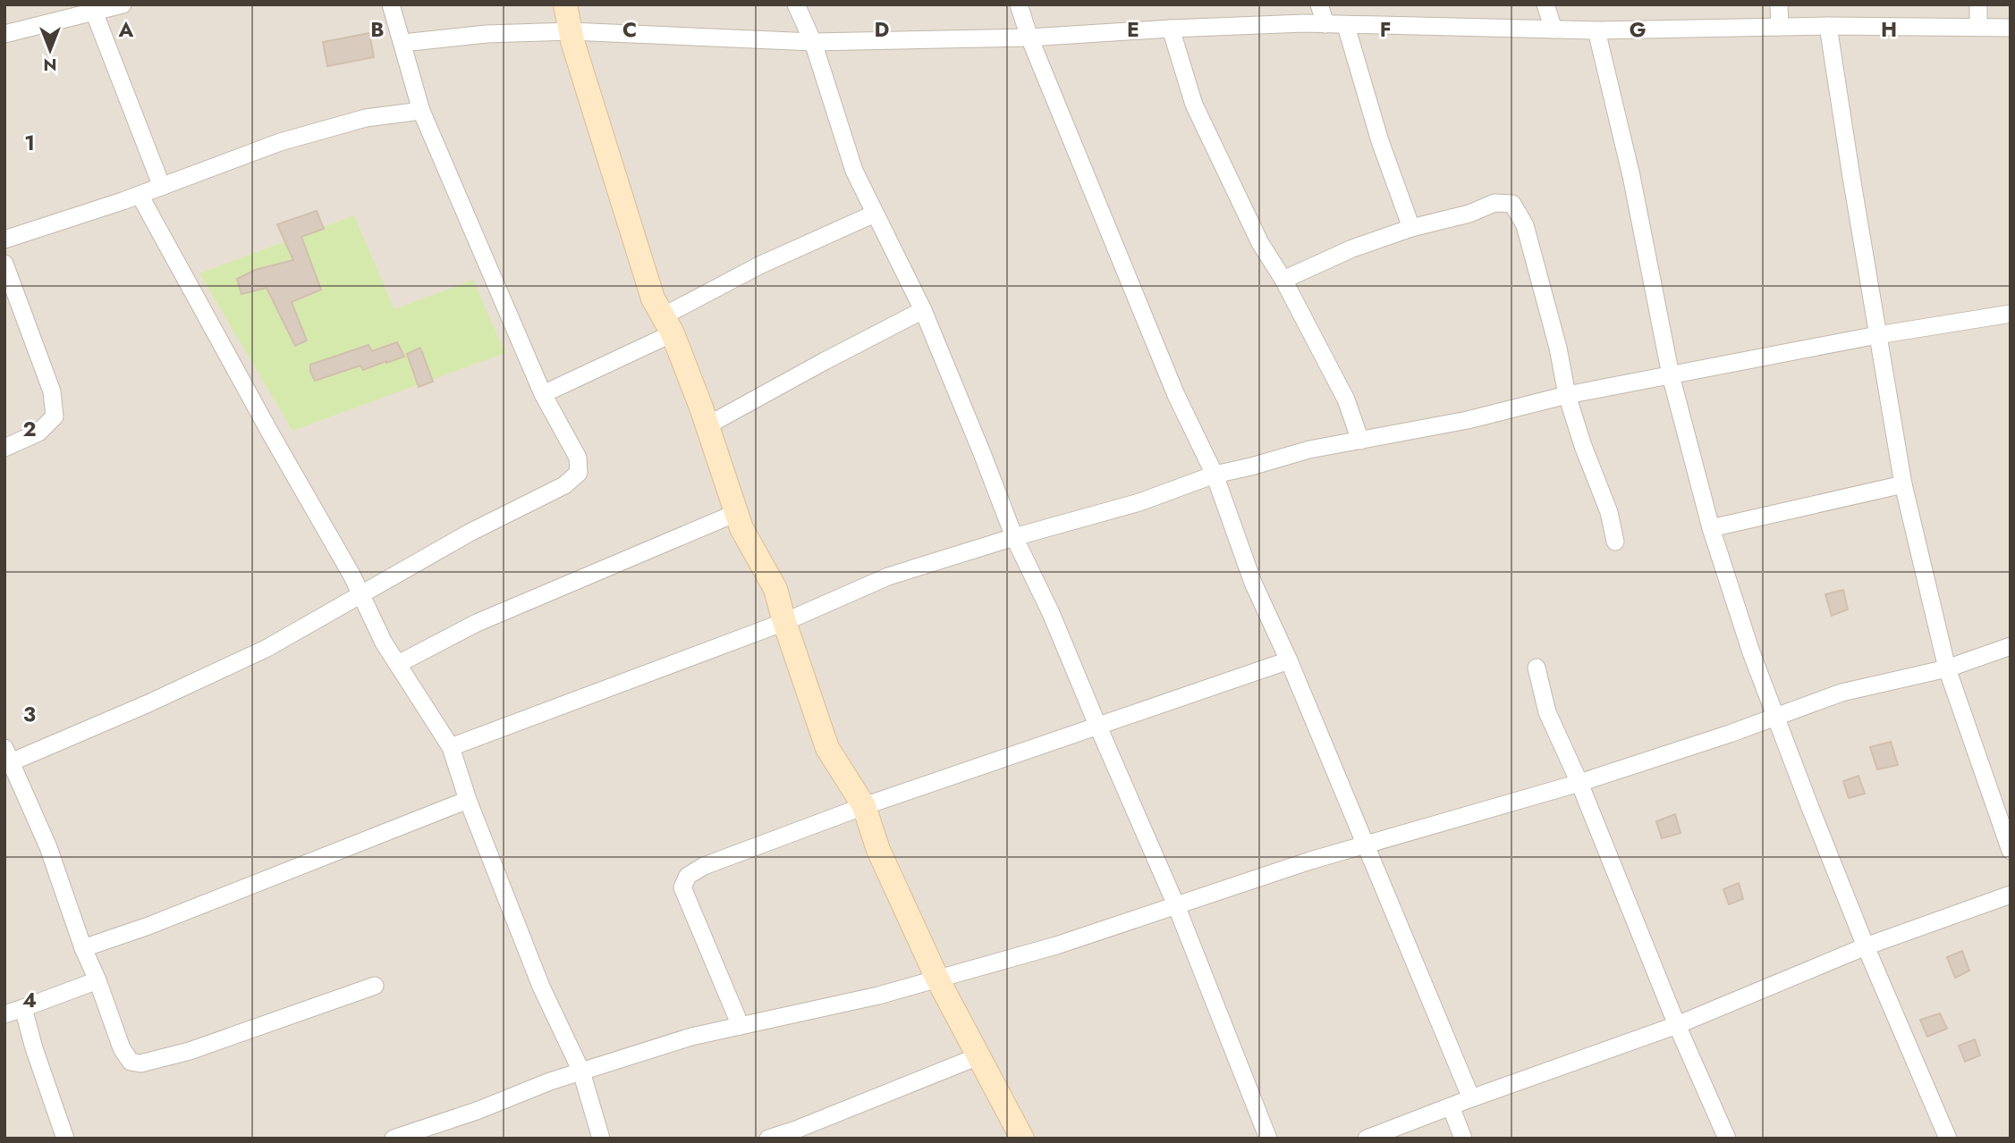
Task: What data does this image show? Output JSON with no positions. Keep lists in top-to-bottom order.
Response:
{
  "north": "bottom",
  "grid": {
    "columns": [
      "A",
      "B",
      "C",
      "D",
      "E",
      "F",
      "G",
      "H"
    ],
    "rows": [
      "1",
      "2",
      "3",
      "4"
    ]
  }
}
